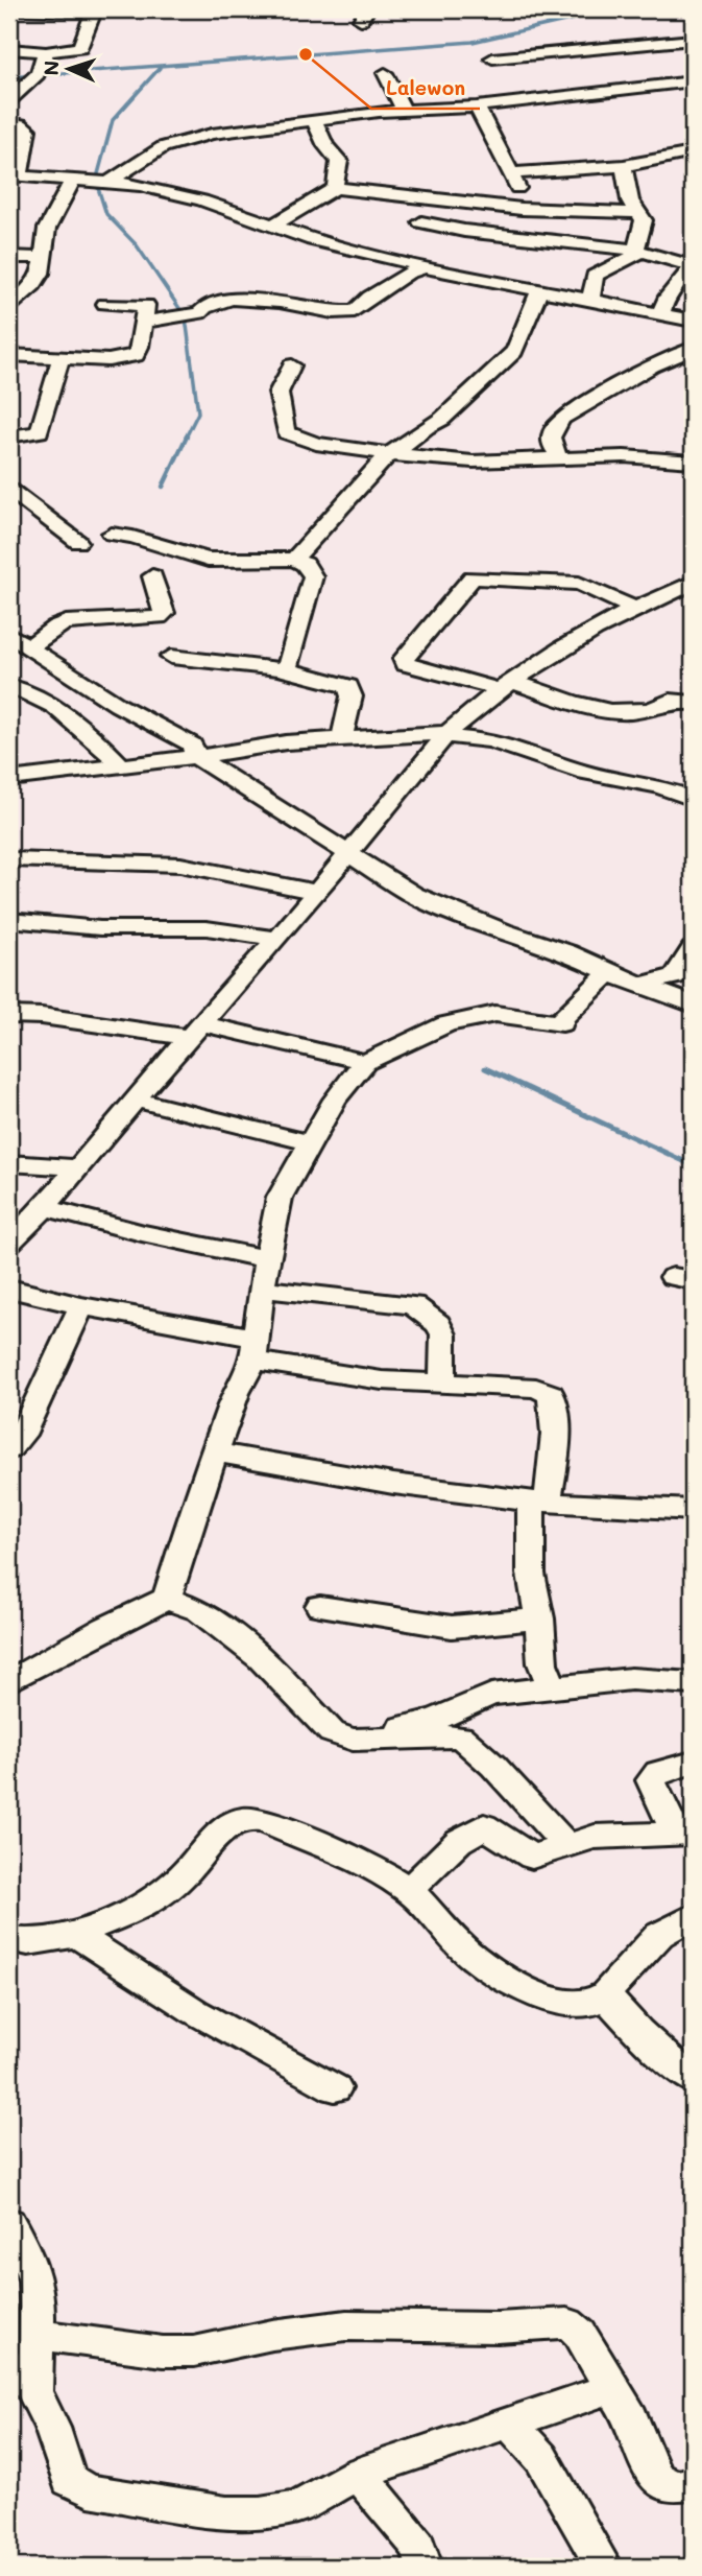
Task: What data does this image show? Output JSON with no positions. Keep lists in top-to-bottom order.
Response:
{
  "places": ["Lalewon"],
  "north": "left"
}
